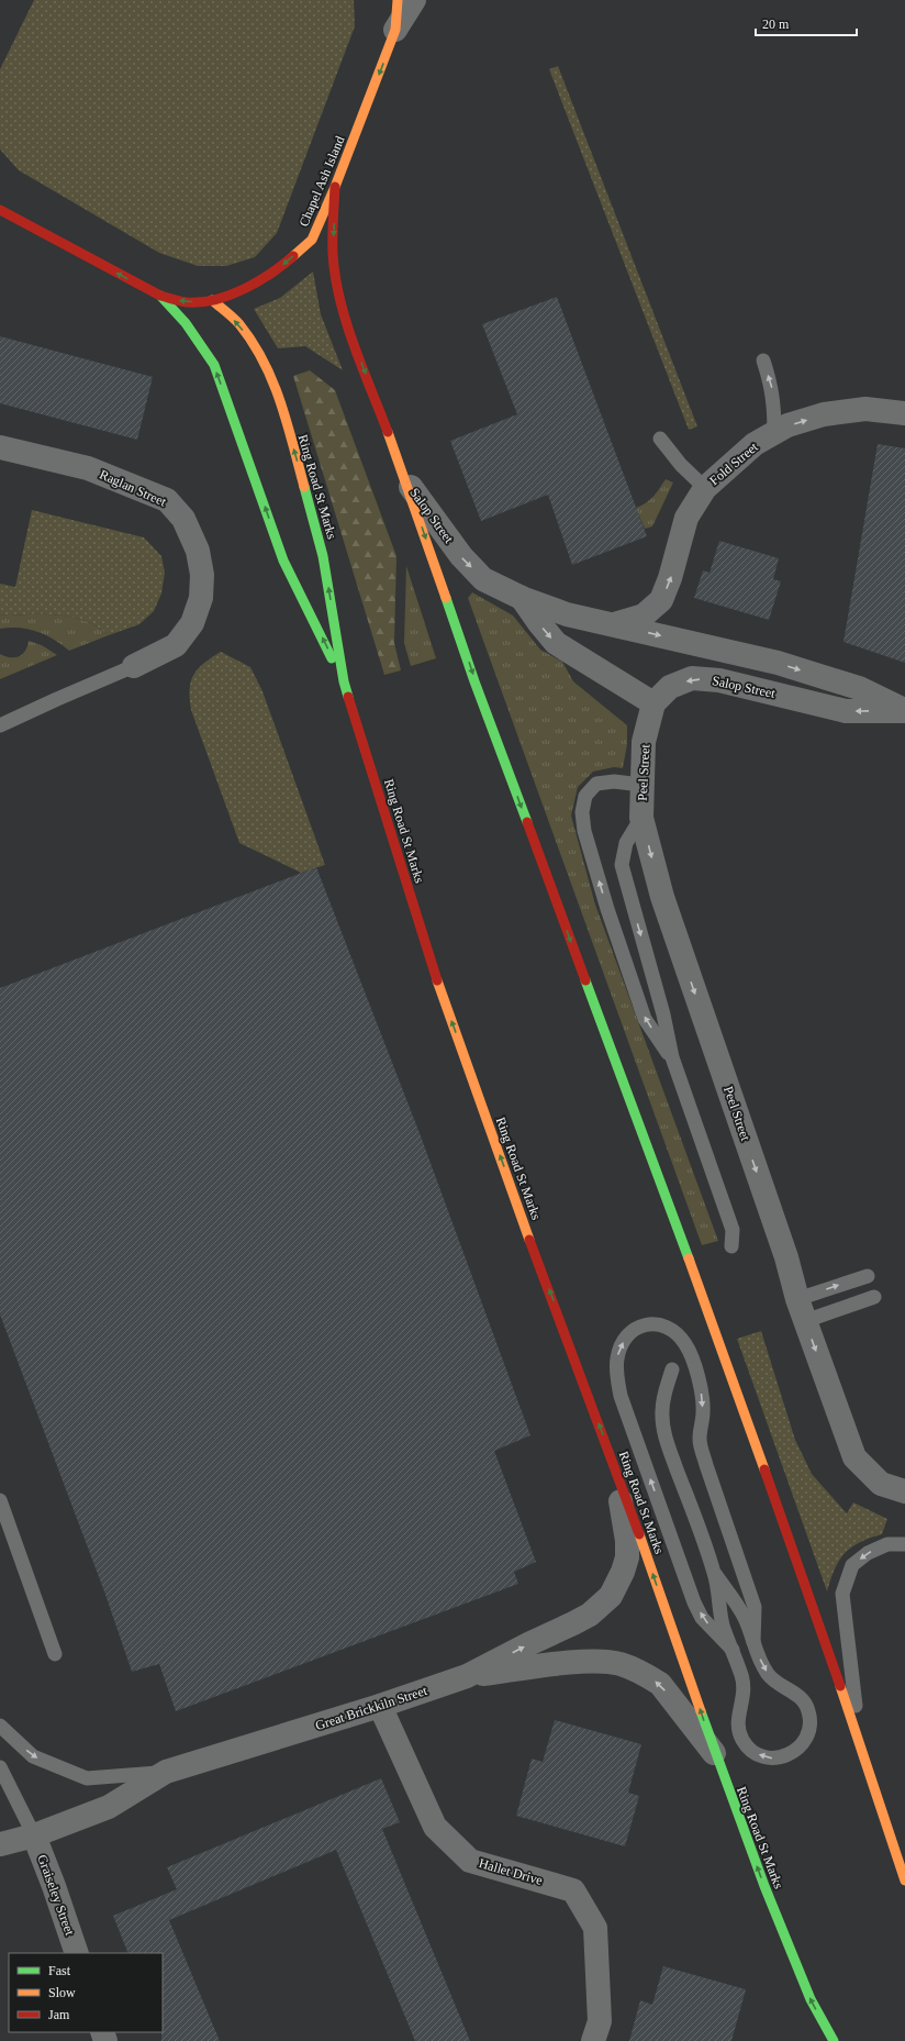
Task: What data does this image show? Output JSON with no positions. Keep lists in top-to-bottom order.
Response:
{
  "streets": {
    "highway": ["Chapel Ash Island", "Ring Road St Marks"],
    "street": [
      "Fold Street",
      "Raglan Street",
      "Salop Street",
      "Peel Street",
      "Great Brickkiln Street",
      "Hallet Drive",
      "Graiseley Street"
    ]
  },
  "crossings": [
    ["Chapel Ash Island", "Ring Road St Marks"],
    ["Fold Street", "Salop Street"],
    ["Ring Road St Marks", "Great Brickkiln Street"],
    ["Salop Street", "Peel Street"],
    ["Great Brickkiln Street", "Hallet Drive"],
    ["Great Brickkiln Street", "Graiseley Street"]
  ],
  "one_way": ["Fold Street", "Ring Road St Marks", "Peel Street"],
  "legend": ["Fast", "Slow", "Jam"],
  "scale_bar": "20 m"
}
